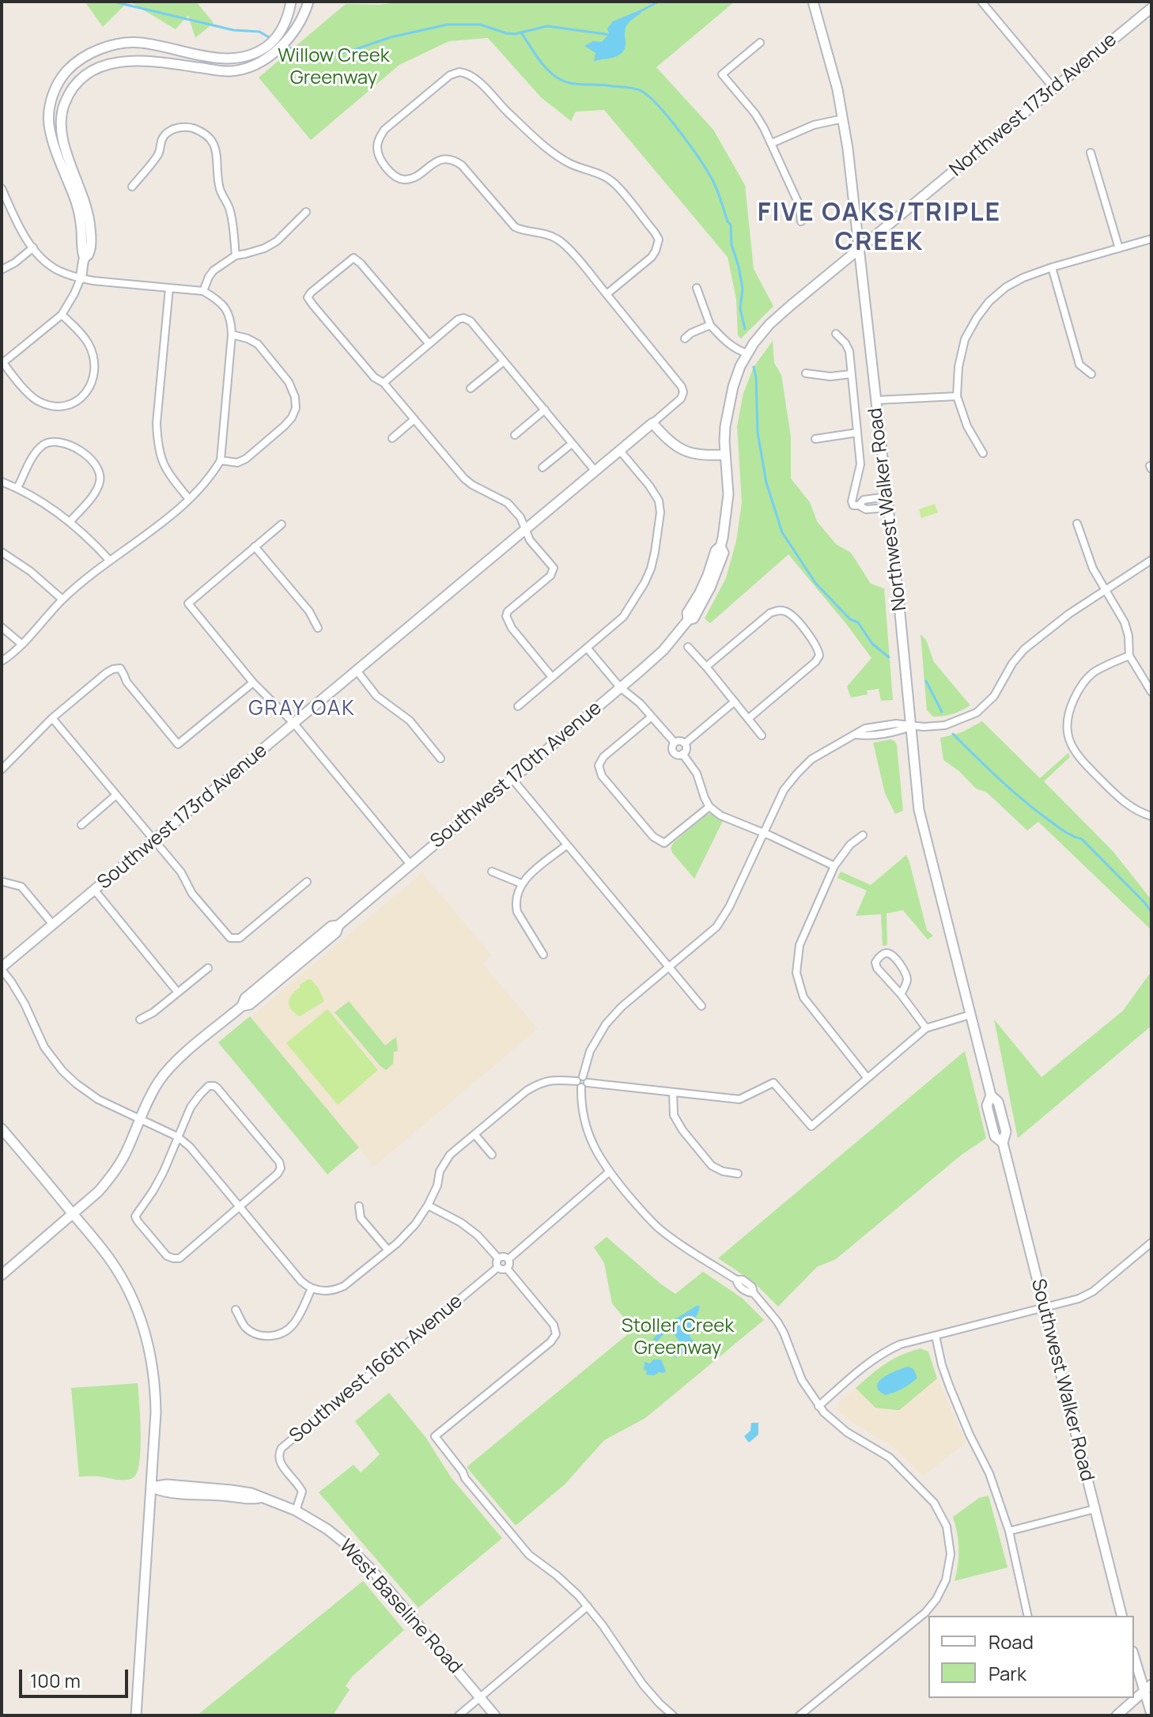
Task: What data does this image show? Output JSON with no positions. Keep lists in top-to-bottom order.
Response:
{
  "streets": {
    "main road": [
      "Northwest 173rd Avenue",
      "Northwest Walker Road",
      "Southwest 170th Avenue",
      "Southwest 173rd Avenue",
      "Southwest Walker Road",
      "West Baseline Road"
    ],
    "street": ["Southwest 166th Avenue"]
  },
  "crossings": [
    ["Northwest 173rd Avenue", "Northwest Walker Road"],
    ["Northwest 173rd Avenue", "Southwest 170th Avenue"],
    ["Northwest Walker Road", "Southwest Walker Road"],
    ["Southwest 166th Avenue", "West Baseline Road"]
  ],
  "districts": ["FIVE OAKS/TRIPLE CREEK", "GRAY OAK"],
  "parks": ["Willow Creek Greenway", "Stoller Creek Greenway"],
  "legend": ["Road", "Park"],
  "scale_bar": "100 m"
}
